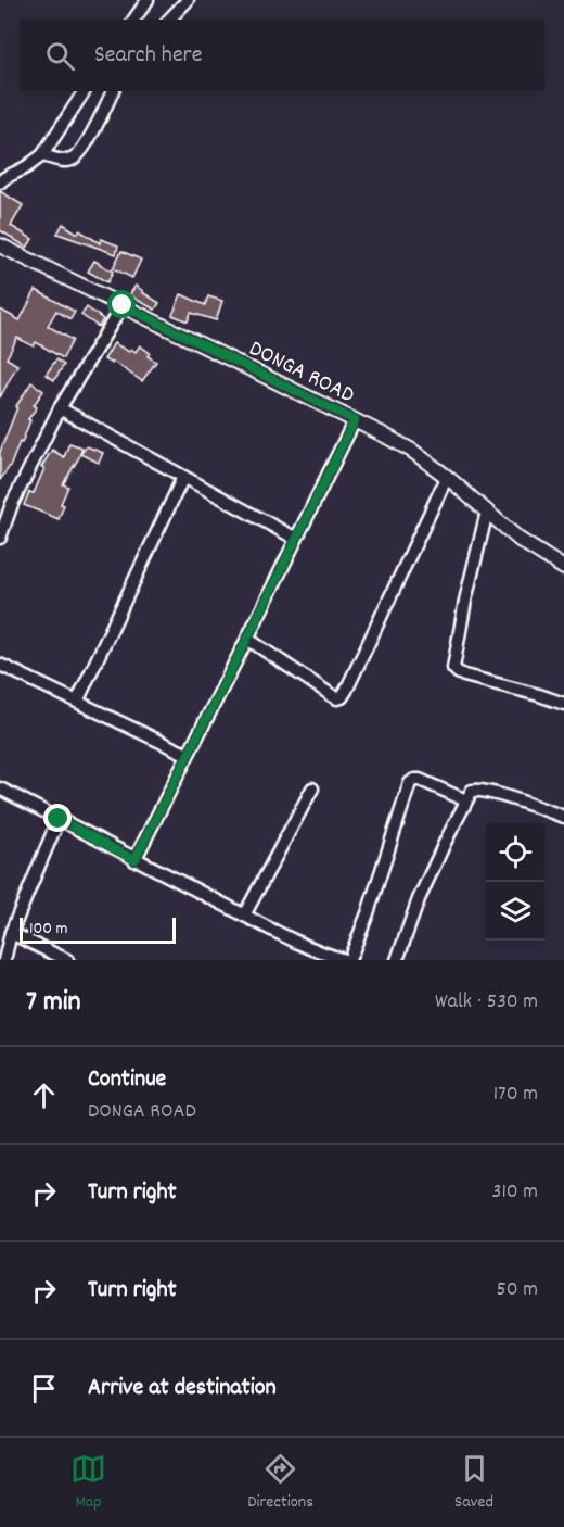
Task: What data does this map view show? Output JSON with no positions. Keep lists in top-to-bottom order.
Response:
{
  "streets": {
    "street": ["DONGA ROAD"]
  },
  "scale_bar": "100 m",
  "page": {
    "search": "Search here",
    "scale": "100 m",
    "heading": ["7 min", "Walk · 530 m"],
    "list": [
      ["Continue", "DONGA ROAD", "170 m"],
      ["Turn right", "310 m"],
      ["Turn right", "50 m"],
      "Arrive at destination"
    ],
    "nav": ["Map", "Directions", "Saved"]
  }
}
